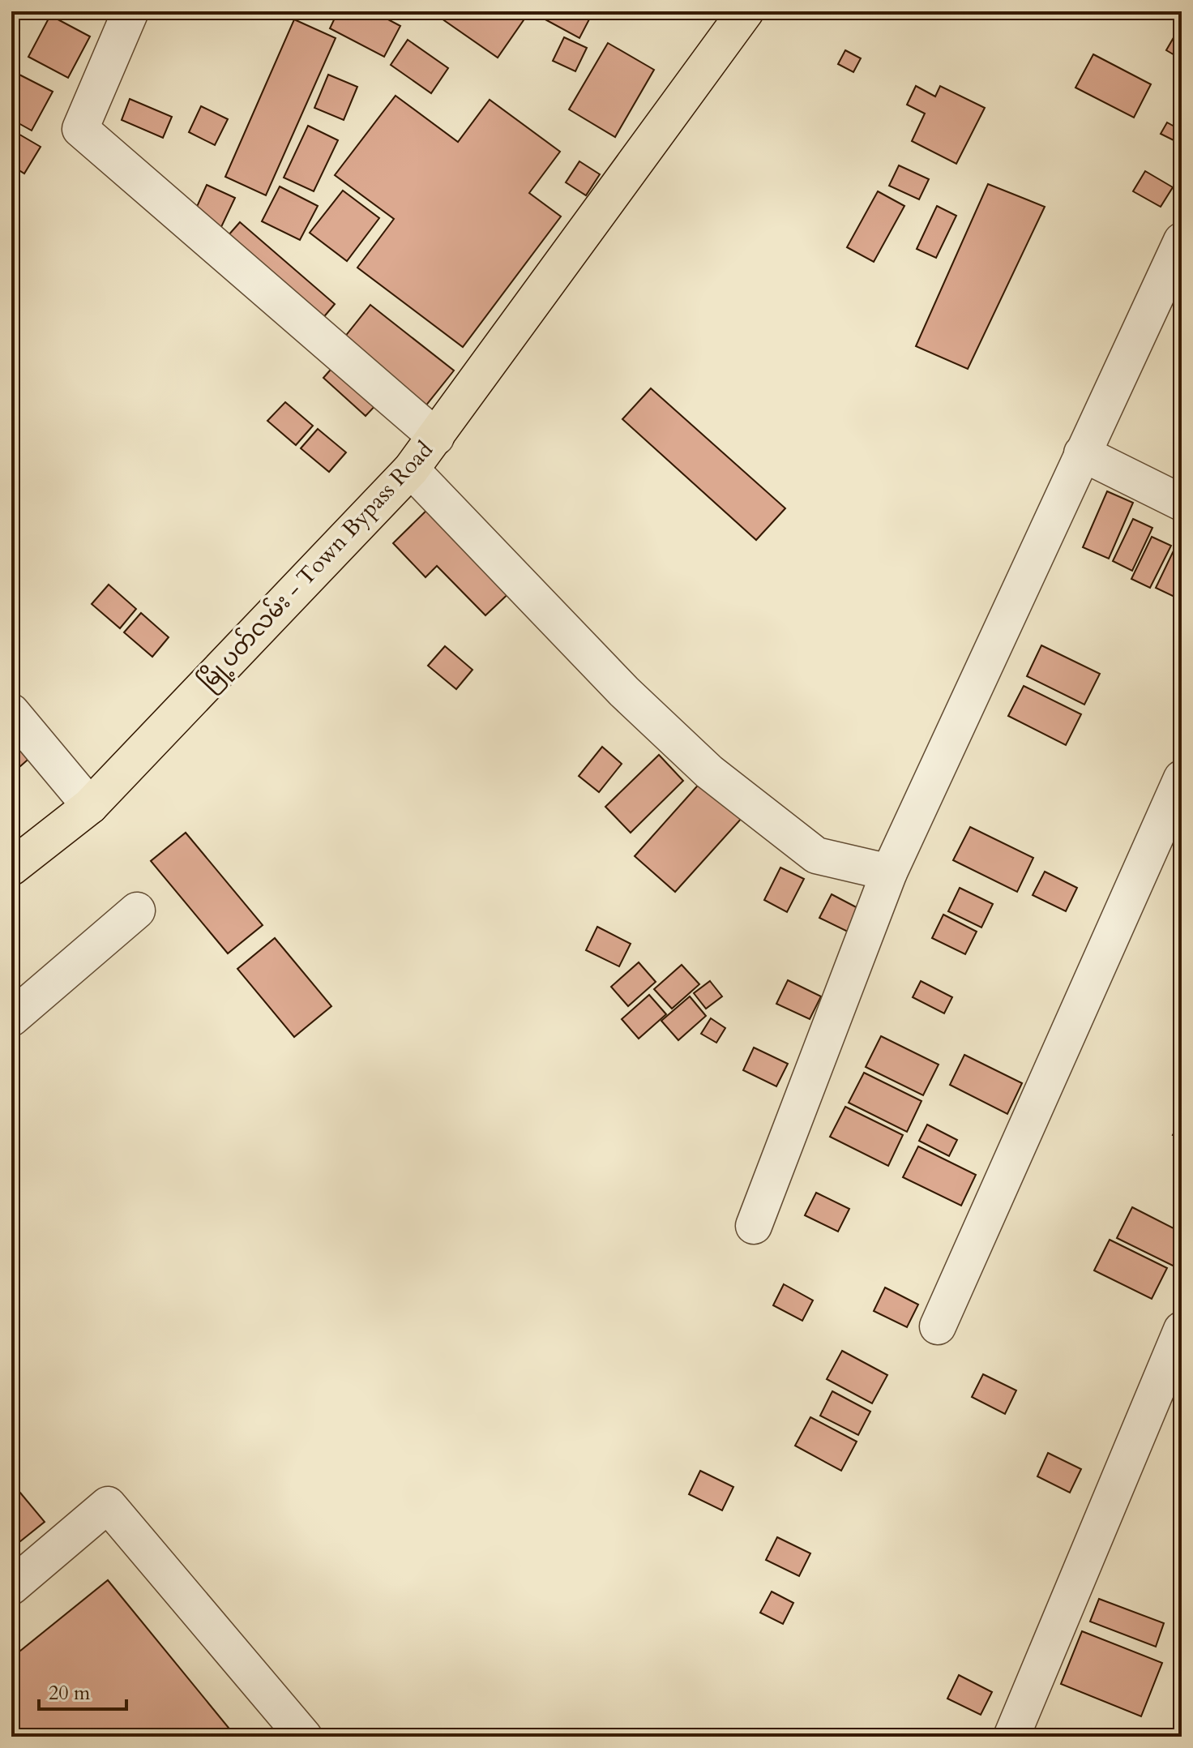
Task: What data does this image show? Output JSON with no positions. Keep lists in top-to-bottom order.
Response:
{
  "streets": {
    "main road": ["မြို့ပတ်လမ်း - Town Bypass Road"]
  },
  "scale_bar": "20 m"
}
